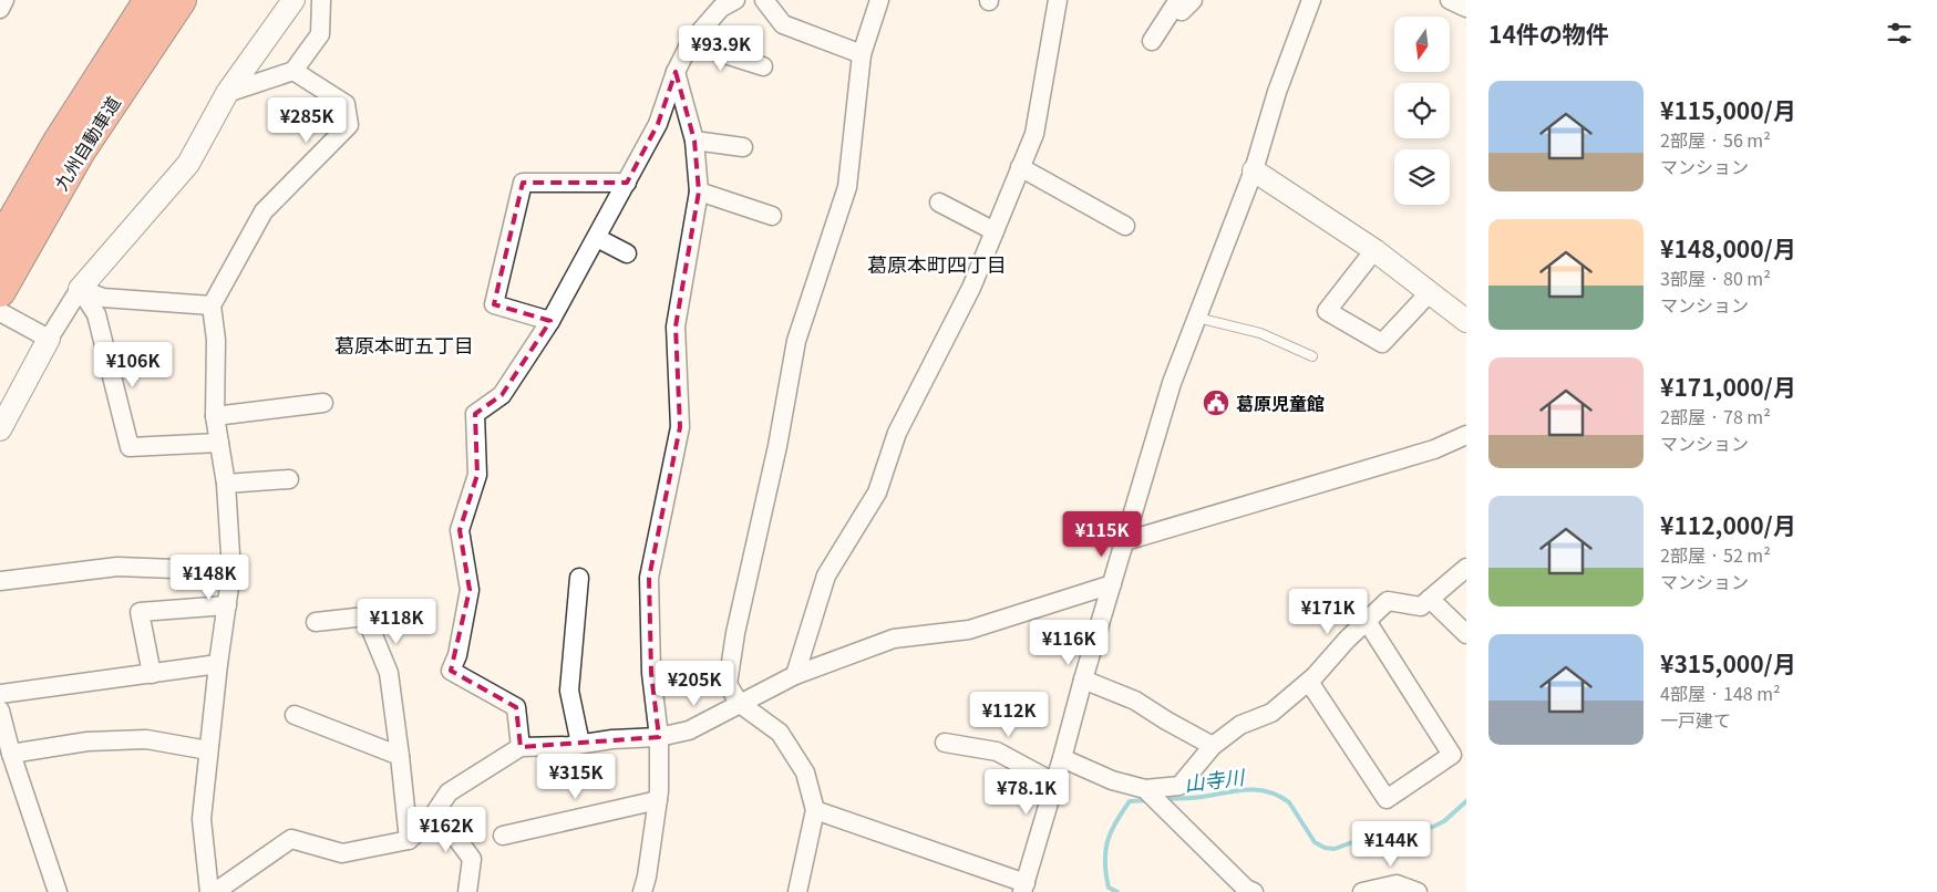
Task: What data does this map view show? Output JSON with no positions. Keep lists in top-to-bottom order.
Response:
{
  "streets": {
    "highway": ["九州自動車道"]
  },
  "districts": ["葛原本町四丁目", "葛原本町五丁目"],
  "water": ["山寺川"],
  "places": {
    "public building": ["葛原児童館"]
  },
  "north": "bottom",
  "page": {
    "heading": "14件の物件",
    "price": [
      "¥93.9K",
      "¥285K",
      "¥106K",
      "¥115K",
      "¥148K",
      "¥171K",
      "¥118K",
      "¥116K",
      "¥205K",
      "¥112K",
      "¥315K",
      "¥78.1K",
      "¥162K",
      "¥144K"
    ],
    "list": [
      {
        "name": "¥115,000/月",
        "note": "2部屋 · 56 m² · マンション"
      },
      {
        "name": "¥148,000/月",
        "note": "3部屋 · 80 m² · マンション"
      },
      {
        "name": "¥171,000/月",
        "note": "2部屋 · 78 m² · マンション"
      },
      {
        "name": "¥112,000/月",
        "note": "2部屋 · 52 m² · マンション"
      },
      {
        "name": "¥315,000/月",
        "note": "4部屋 · 148 m² · 一戸建て"
      }
    ]
  }
}
